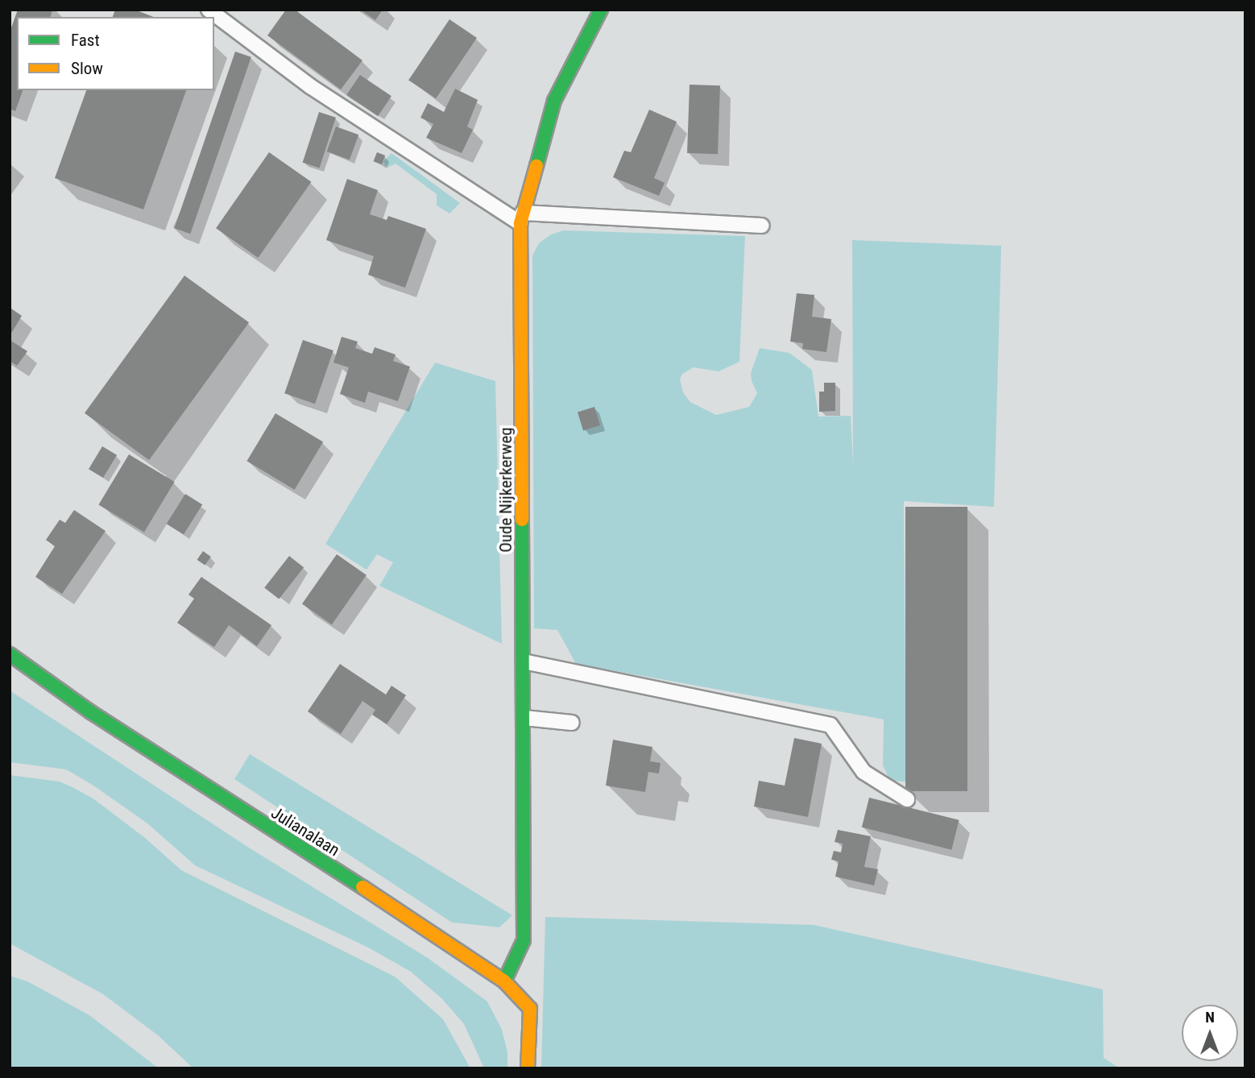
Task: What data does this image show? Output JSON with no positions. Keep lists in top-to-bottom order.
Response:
{
  "streets": {
    "street": ["Oude Nijkerkerweg", "Julianalaan"]
  },
  "crossings": [
    ["Oude Nijkerkerweg", "Julianalaan"]
  ],
  "legend": ["Fast", "Slow"],
  "north": "top"
}
